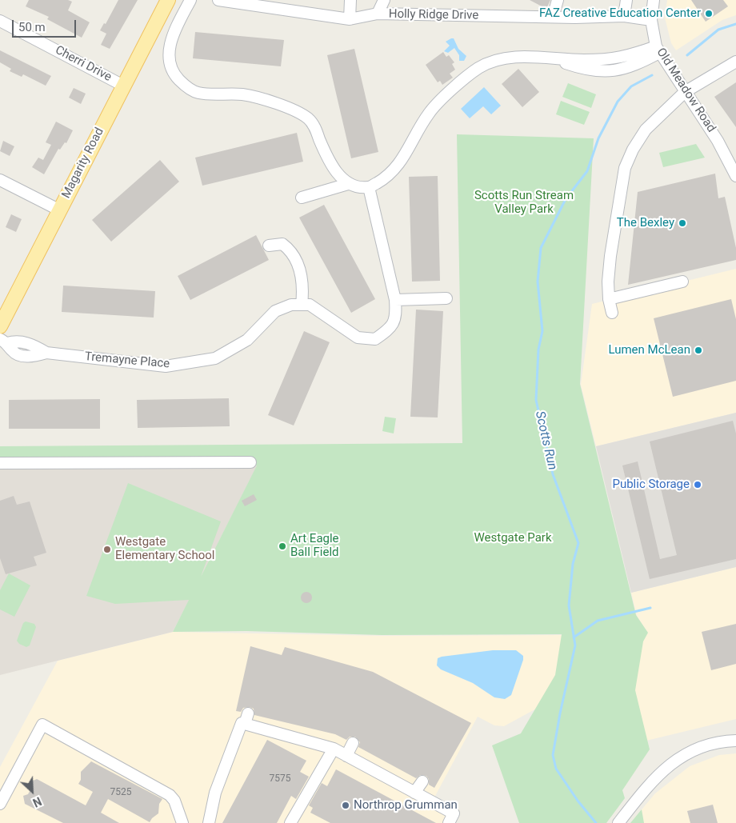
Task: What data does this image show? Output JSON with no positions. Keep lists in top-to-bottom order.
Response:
{
  "streets": {
    "main road": ["Magarity Road"],
    "street": [
      "Holly Ridge Drive",
      "Cherri Drive",
      "Old Meadow Road",
      "Tremayne Place"
    ]
  },
  "crossings": [
    ["Holly Ridge Drive", "Old Meadow Road"],
    ["Cherri Drive", "Magarity Road"]
  ],
  "water": ["Scotts Run"],
  "parks": ["Scotts Run Stream Valley Park", "Westgate Park"],
  "places": [
    "FAZ Creative Education Center",
    "The Bexley",
    "Lumen McLean",
    "Public Storage",
    "Art Eagle Ball Field",
    "Westgate Elementary School",
    "Northrop Grumman"
  ],
  "house_numbers": ["7575", "7525"],
  "scale_bar": "50 m",
  "north": "bottom right"
}
